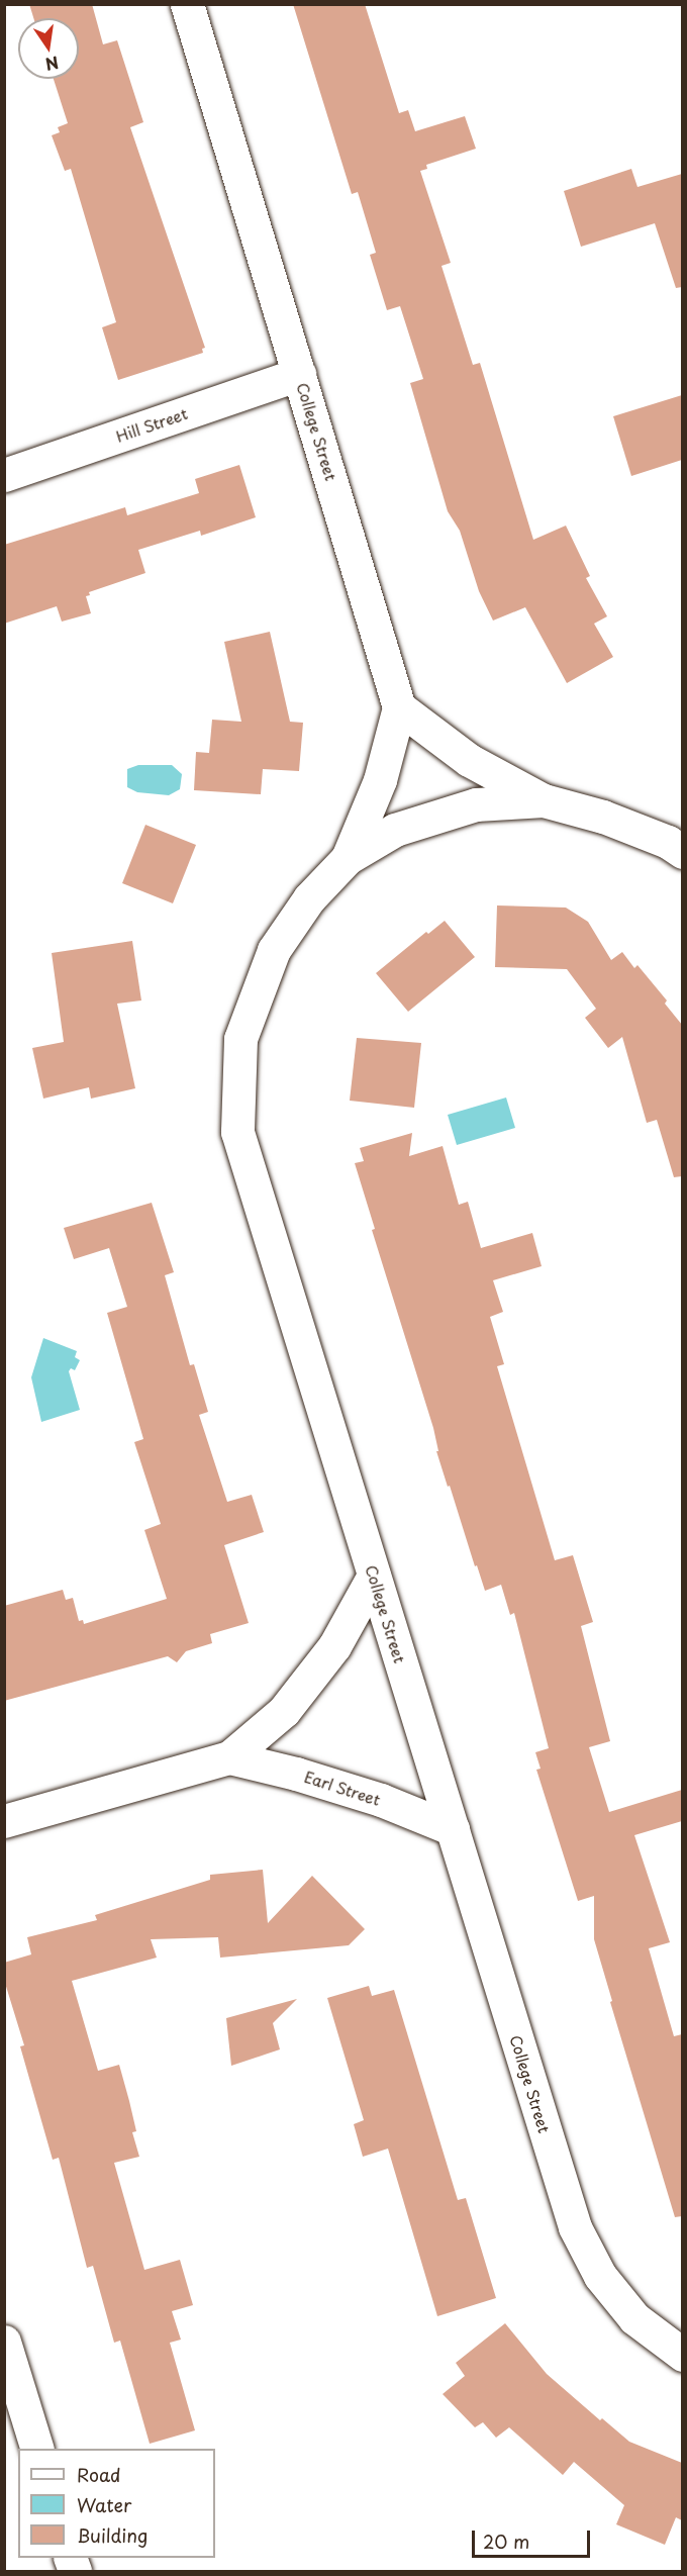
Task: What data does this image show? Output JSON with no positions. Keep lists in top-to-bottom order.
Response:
{
  "streets": {
    "street": ["Hill Street", "College Street", "Earl Street"]
  },
  "crossings": [
    ["Hill Street", "College Street"],
    ["College Street", "Earl Street"]
  ],
  "legend": ["Road", "Water", "Building"],
  "scale_bar": "20 m",
  "north": "bottom"
}
